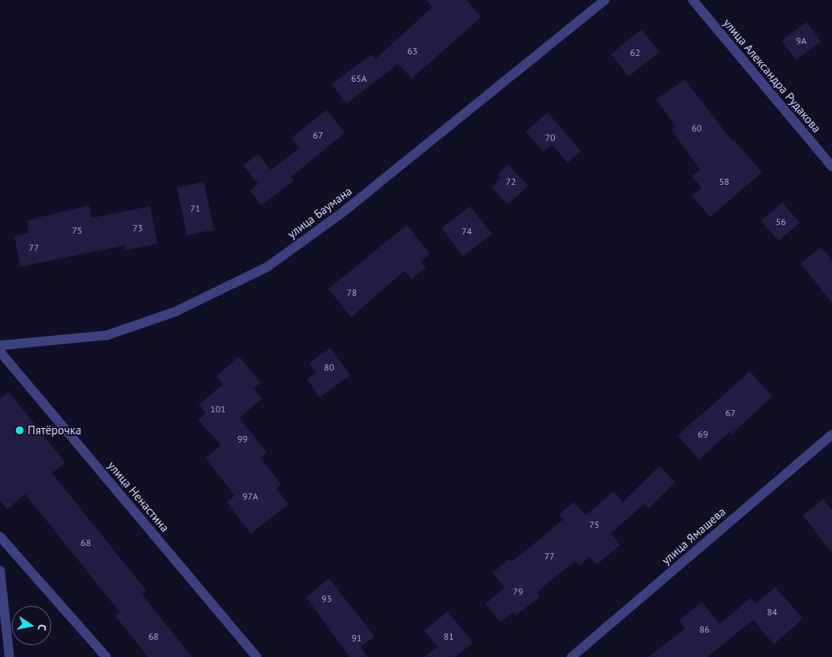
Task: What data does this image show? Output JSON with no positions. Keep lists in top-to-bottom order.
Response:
{
  "streets": {
    "street": [
      "улица Александра Рудакова",
      "улица Баумана",
      "улица Ненастина",
      "улица Ямашева"
    ]
  },
  "places": ["Пятёрочка"],
  "house_numbers": [
    "9А",
    "63",
    "62",
    "65А",
    "60",
    "67",
    "70",
    "72",
    "58",
    "71",
    "56",
    "73",
    "75",
    "74",
    "77",
    "78",
    "80",
    "101",
    "67",
    "69",
    "99",
    "97А",
    "75",
    "68",
    "77",
    "79",
    "93",
    "84",
    "86",
    "68",
    "81",
    "91"
  ],
  "north": "right"
}
